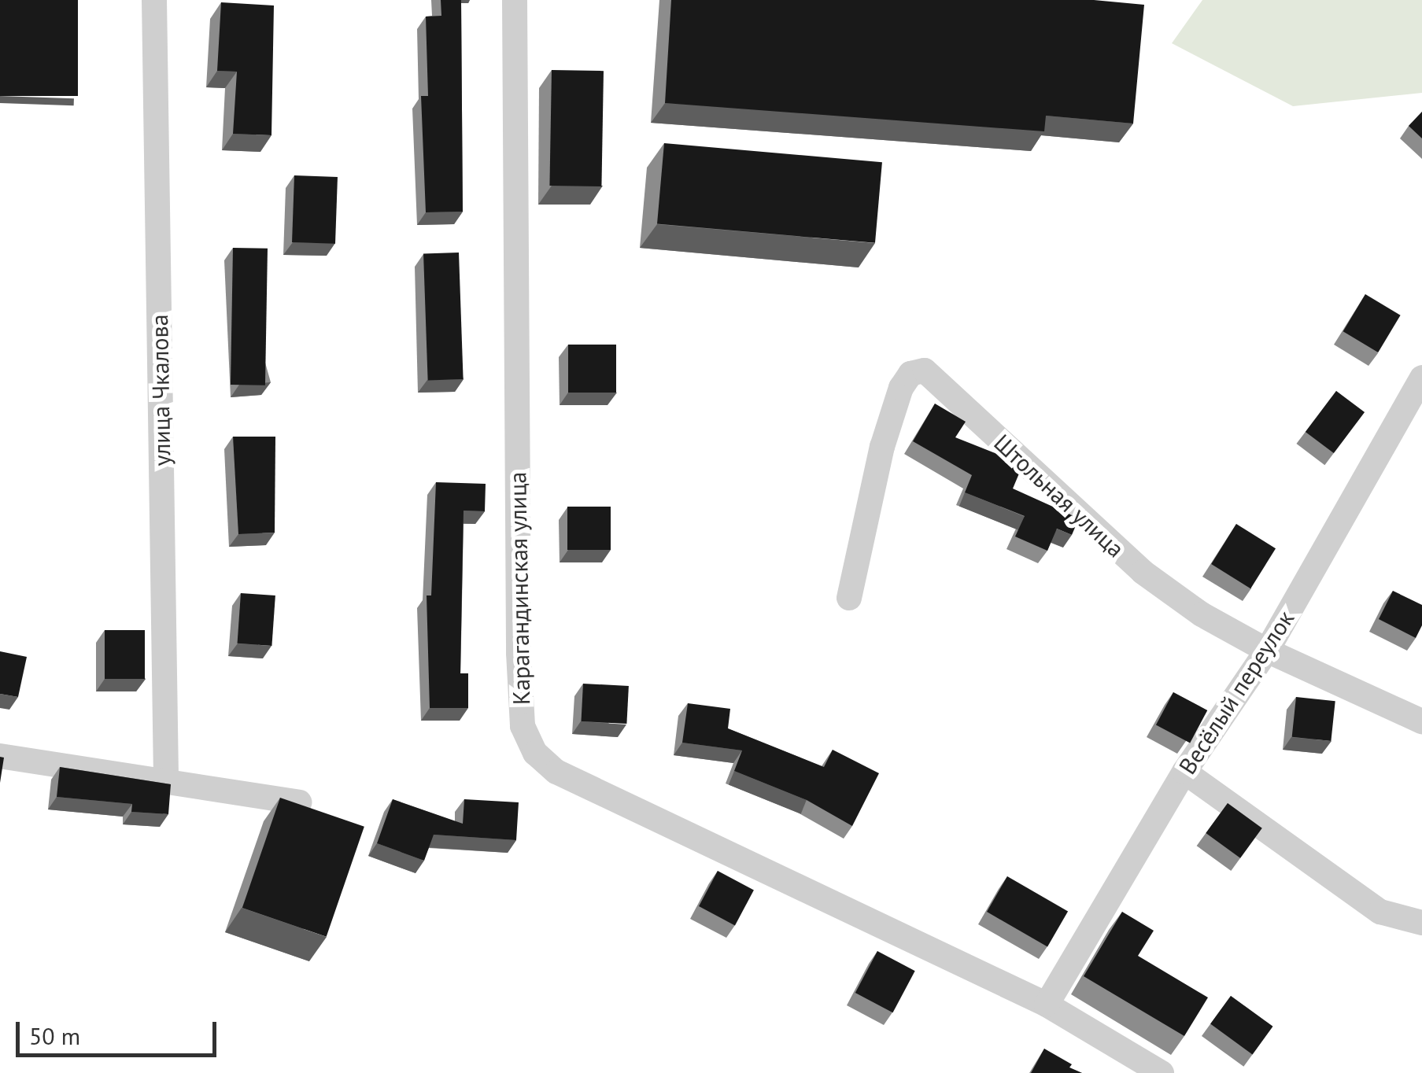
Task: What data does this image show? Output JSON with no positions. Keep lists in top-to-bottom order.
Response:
{
  "streets": {
    "street": [
      "улица Чкалова",
      "Штольная улица",
      "Карагандинская улица",
      "Весёлый переулок"
    ]
  },
  "crossings": [
    ["Штольная улица", "Весёлый переулок"],
    ["Карагандинская улица", "Весёлый переулок"]
  ],
  "scale_bar": "50 m"
}
